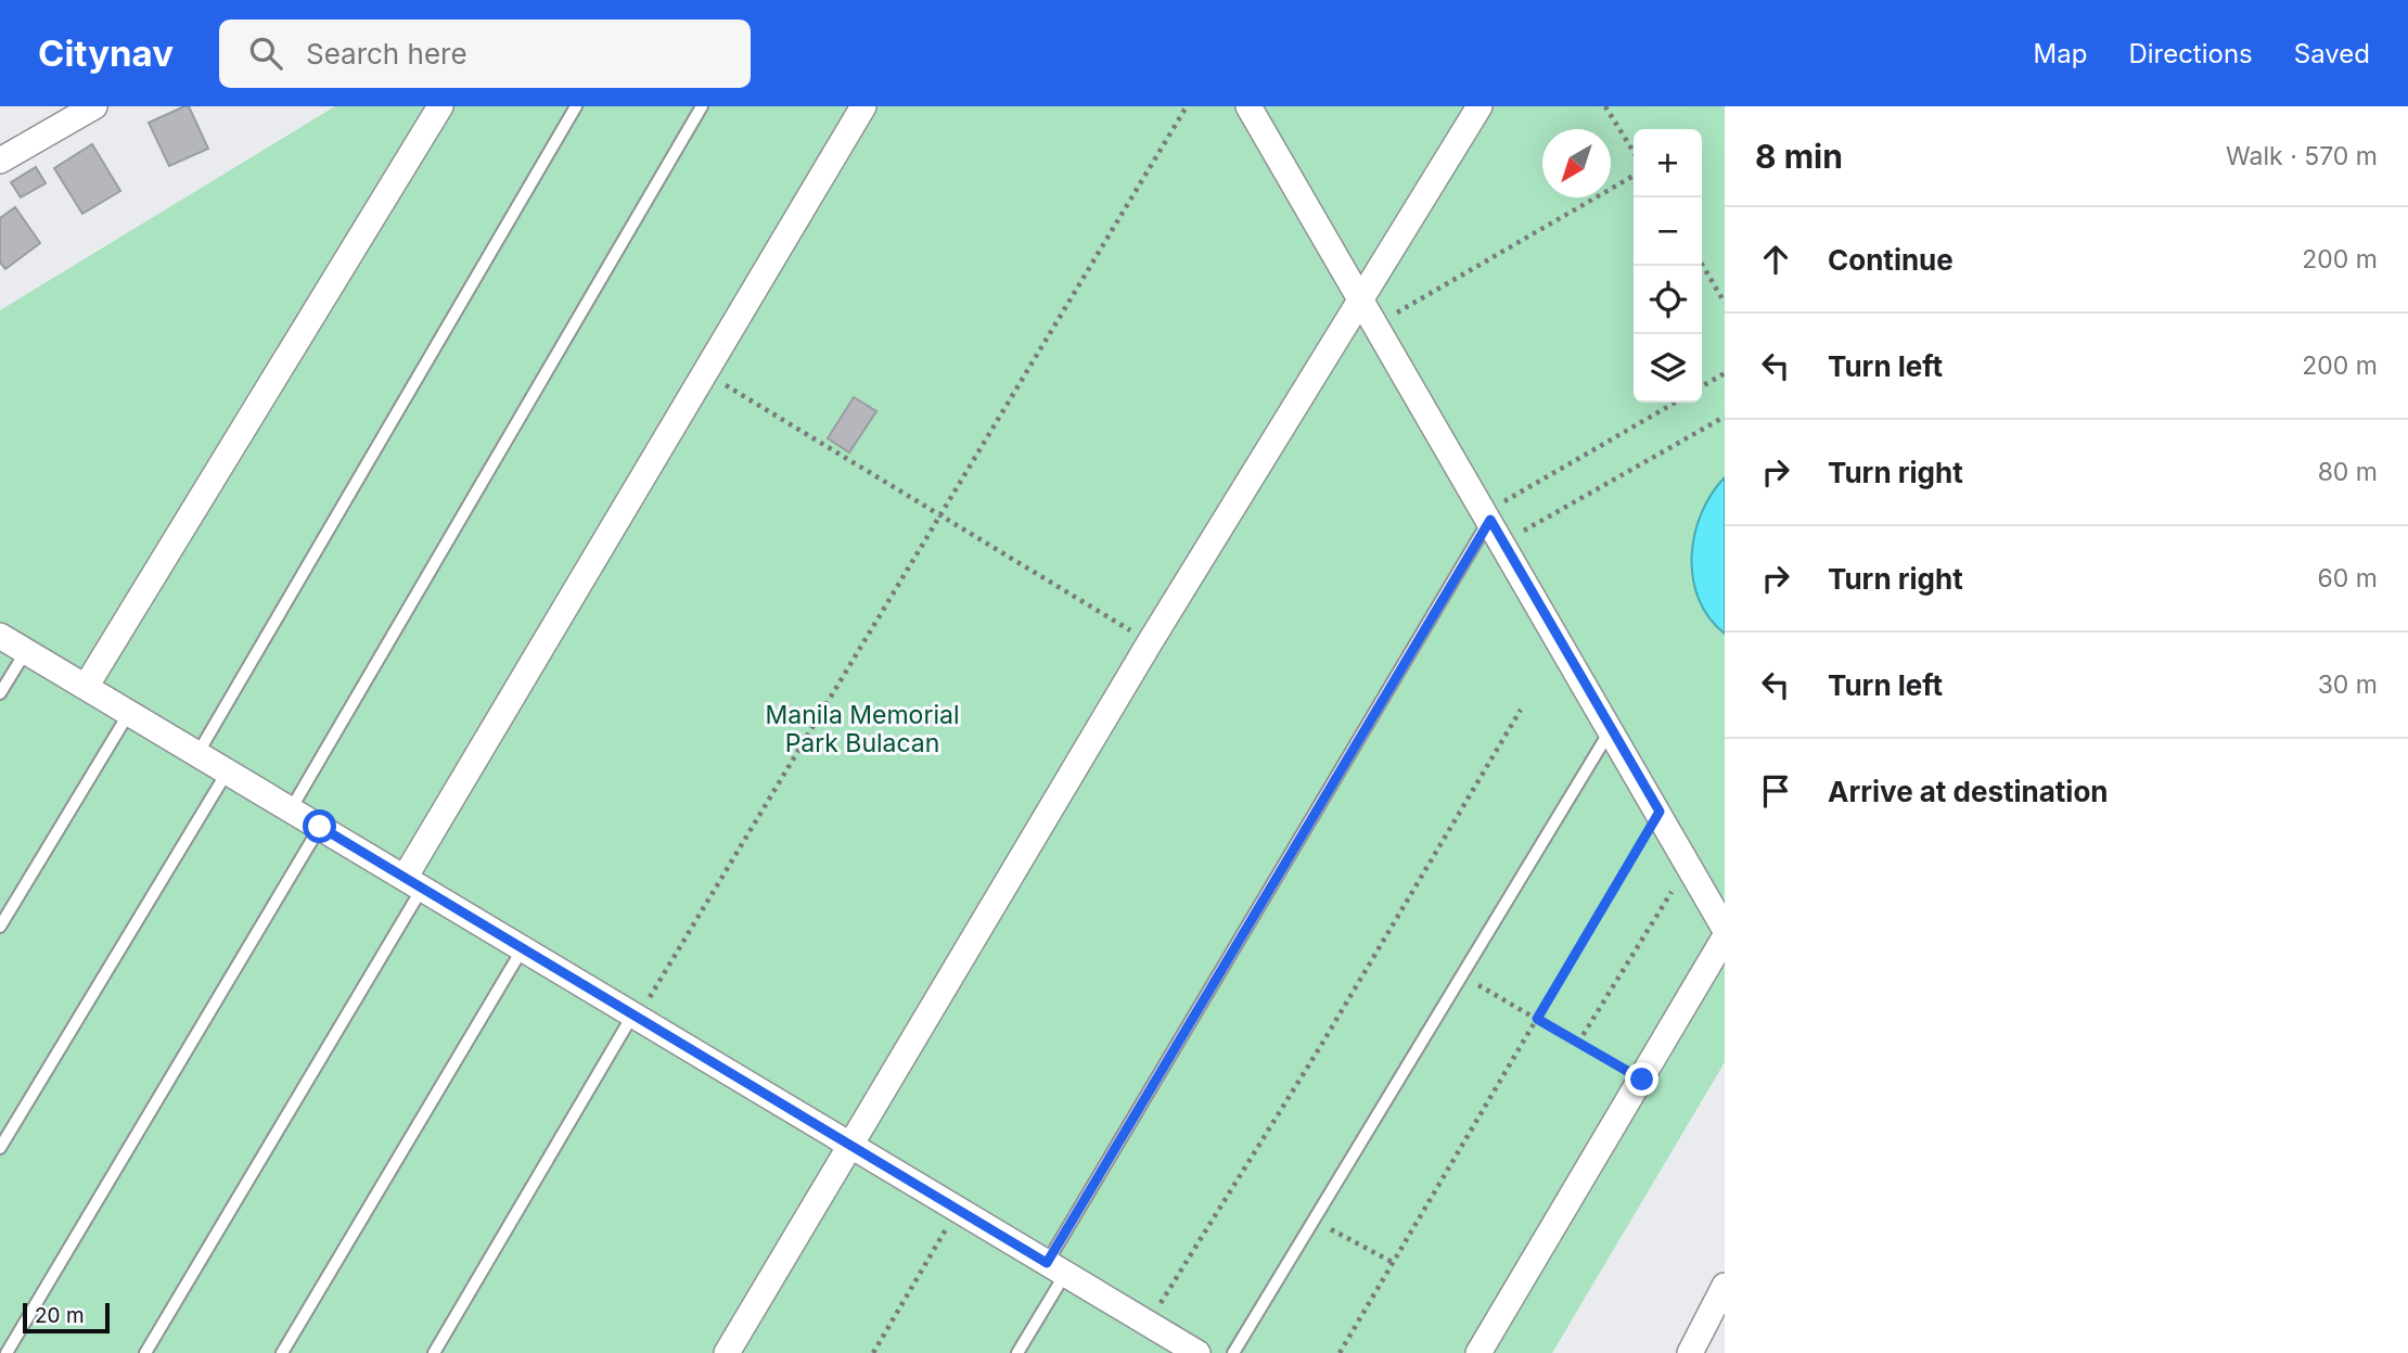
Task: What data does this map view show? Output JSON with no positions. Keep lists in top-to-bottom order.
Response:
{
  "parks": ["Manila Memorial Park Bulacan"],
  "scale_bar": "20 m",
  "north": "bottom left",
  "page": {
    "header": "Citynav",
    "search": "Search here",
    "nav": ["Map", "Directions", "Saved"],
    "heading": ["8 min", "Walk · 570 m"],
    "map_buttons": ["+", "−"],
    "list": [
      ["Continue", "200 m"],
      ["Turn left", "200 m"],
      ["Turn right", "80 m"],
      ["Turn right", "60 m"],
      ["Turn left", "30 m"],
      "Arrive at destination"
    ],
    "scale": "20 m"
  }
}
